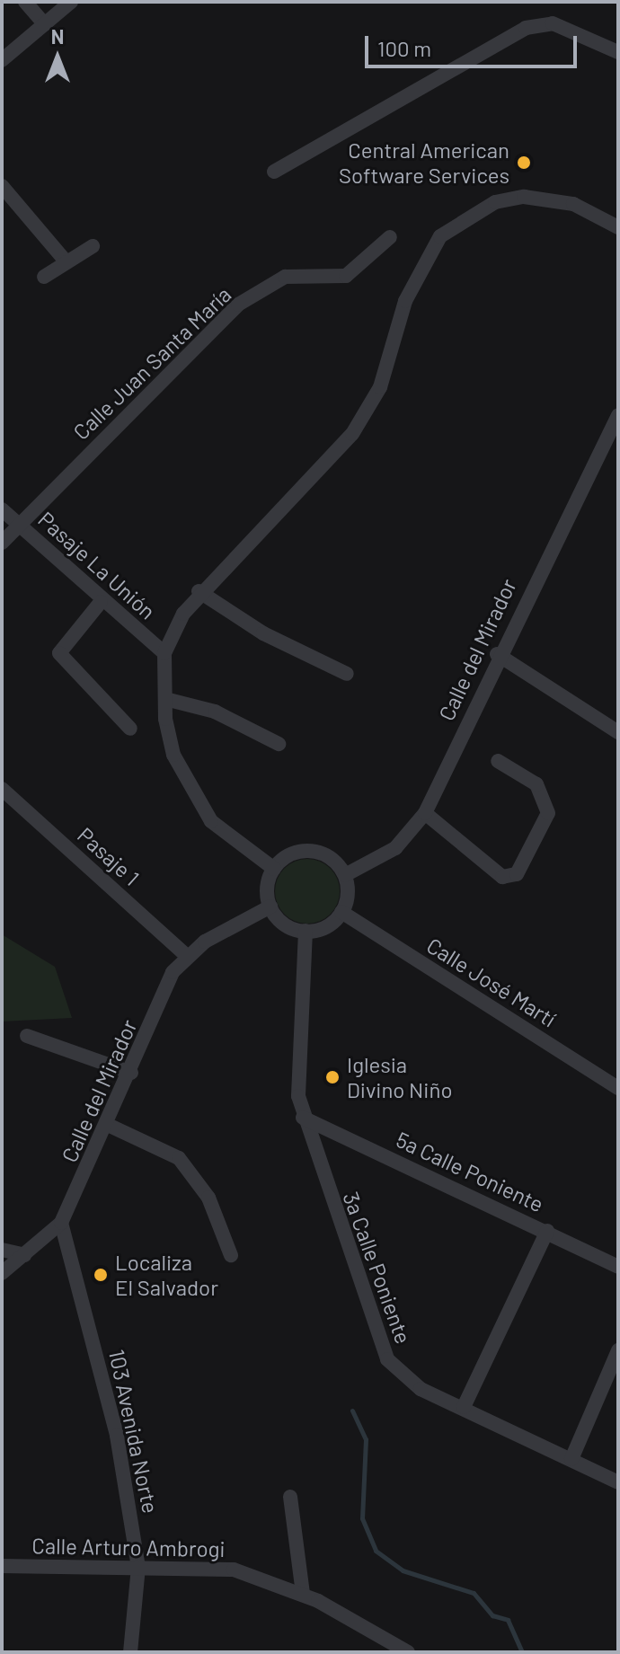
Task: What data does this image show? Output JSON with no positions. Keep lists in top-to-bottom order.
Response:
{
  "streets": {
    "street": [
      "Calle Juan Santa María",
      "Pasaje La Unión",
      "Calle del Mirador",
      "Pasaje 1",
      "Calle José Martí",
      "5a Calle Poniente",
      "3a Calle Poniente",
      "103 Avenida Norte",
      "Calle Arturo Ambrogi"
    ]
  },
  "crossings": [
    ["Calle Juan Santa María", "Pasaje La Unión"],
    ["Calle del Mirador", "Pasaje 1"],
    ["Calle del Mirador", "Calle José Martí"],
    ["Calle del Mirador", "3a Calle Poniente"],
    ["Calle del Mirador", "103 Avenida Norte"],
    ["Calle José Martí", "3a Calle Poniente"],
    ["5a Calle Poniente", "3a Calle Poniente"],
    ["103 Avenida Norte", "Calle Arturo Ambrogi"]
  ],
  "places": ["Central American Software Services", "Iglesia Divino Niño", "Localiza El Salvador"],
  "scale_bar": "100 m",
  "north": "top"
}
